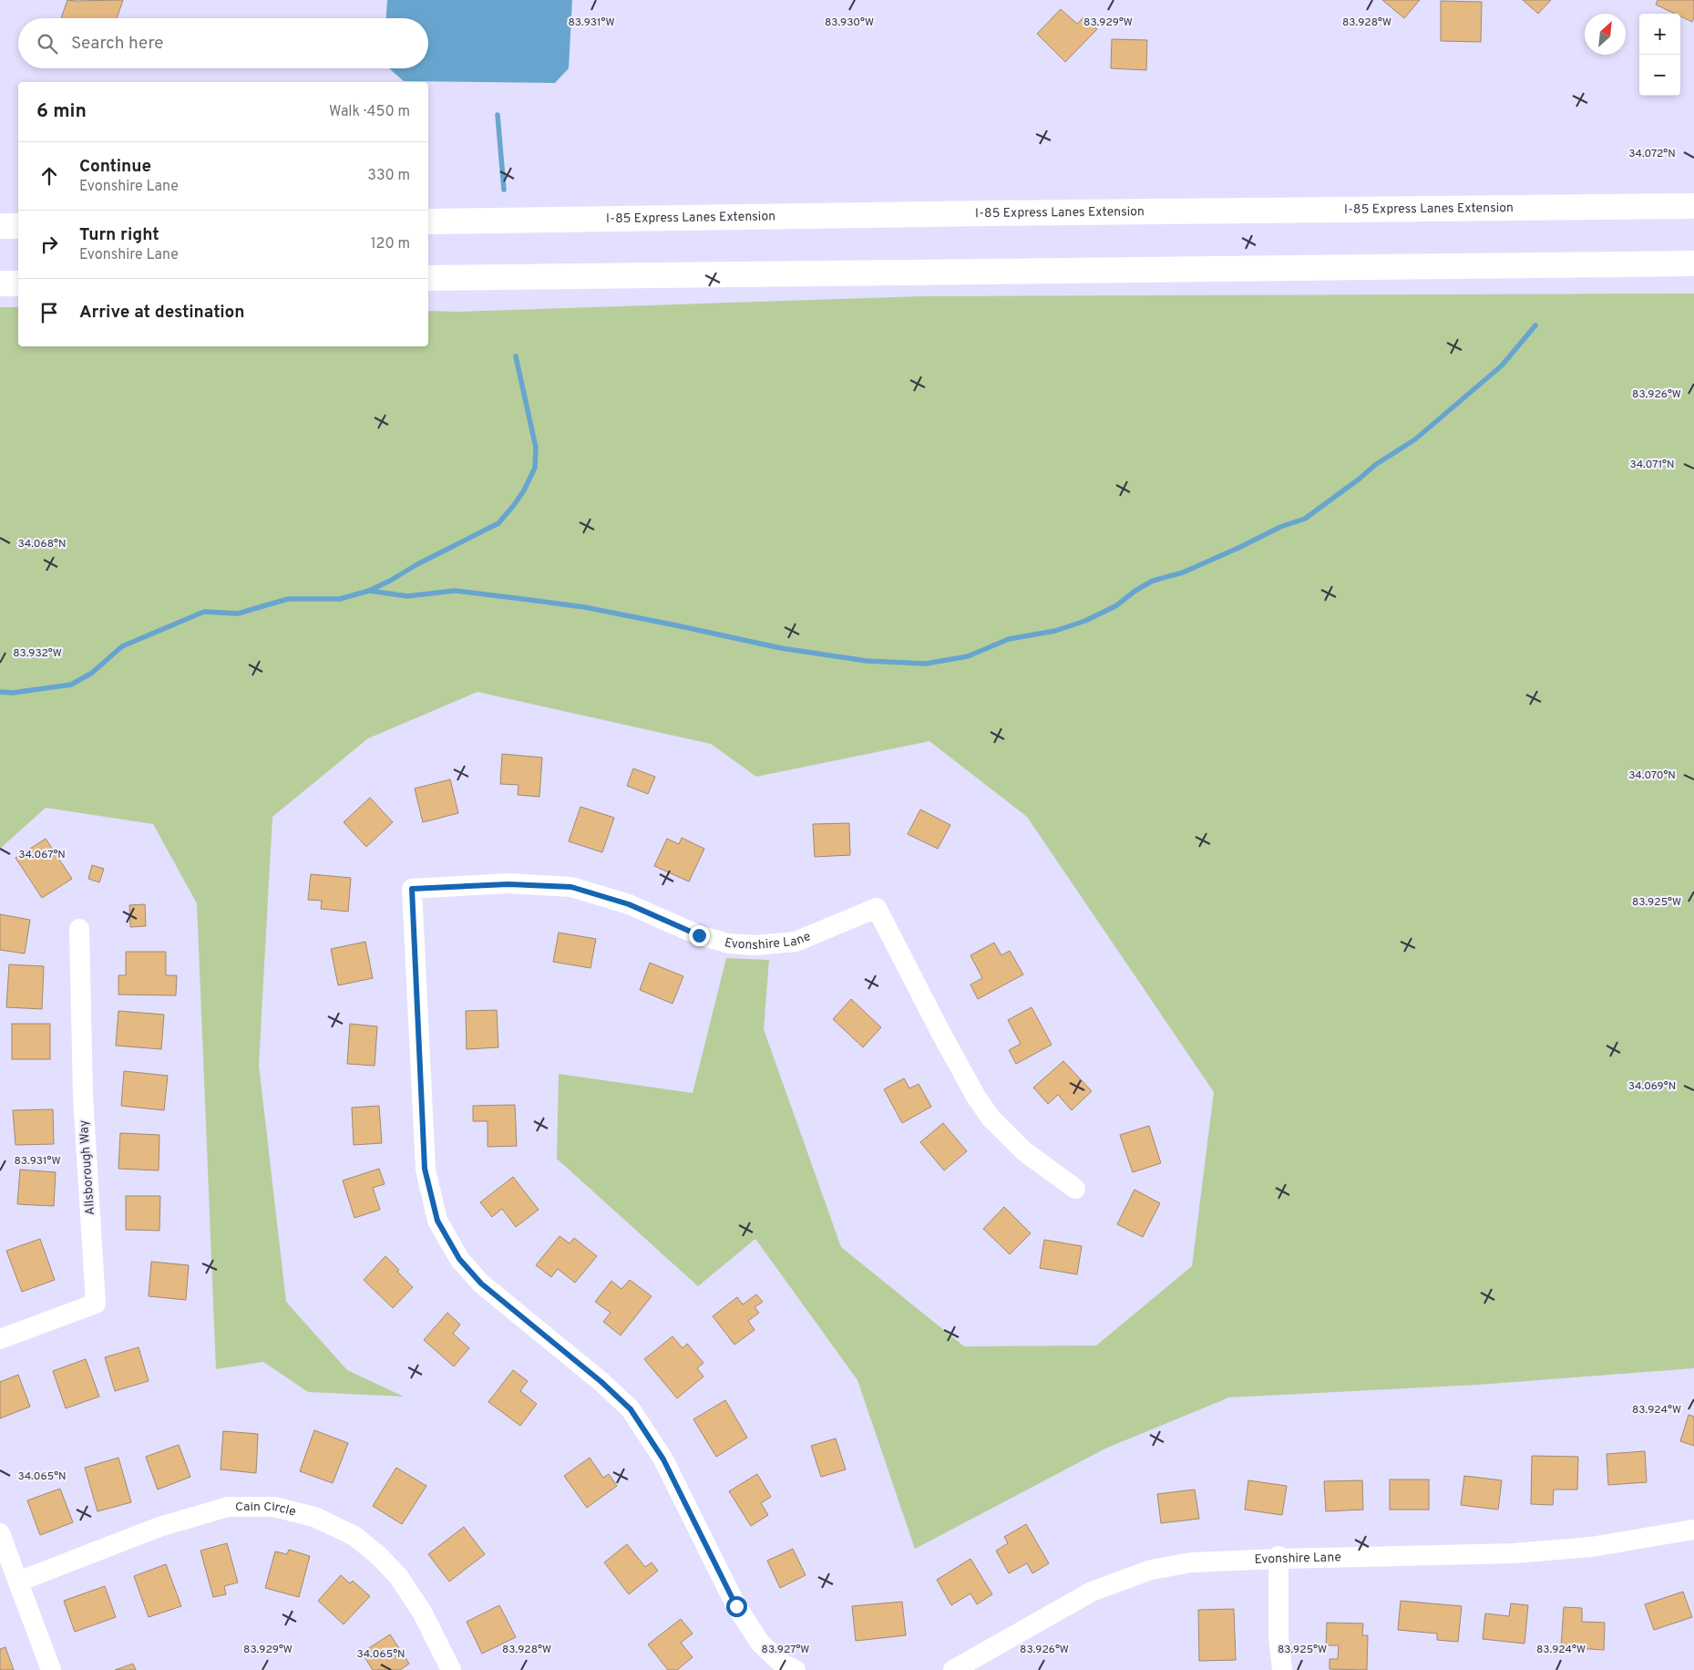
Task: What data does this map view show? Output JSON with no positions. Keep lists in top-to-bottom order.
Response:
{
  "streets": {
    "highway": ["I-85 Express Lanes Extension"],
    "street": ["Evonshire Lane", "Allsborough Way", "Cain Circle"]
  },
  "north": "top right",
  "page": {
    "map_buttons": ["+", "−"],
    "search": "Search here",
    "heading": ["6 min", "Walk · 450 m"],
    "list": [
      ["Continue", "Evonshire Lane", "330 m"],
      ["Turn right", "Evonshire Lane", "120 m"],
      "Arrive at destination"
    ]
  },
  "coordinates": [
    "83.931°W",
    "83.930°W",
    "83.929°W",
    "83.928°W",
    "34.072°N",
    "83.926°W",
    "34.071°N",
    "34.068°N",
    "83.932°W",
    "34.070°N",
    "34.067°N",
    "83.925°W",
    "34.069°N",
    "83.924°W",
    "34.065°N",
    "83.927°W"
  ]
}
